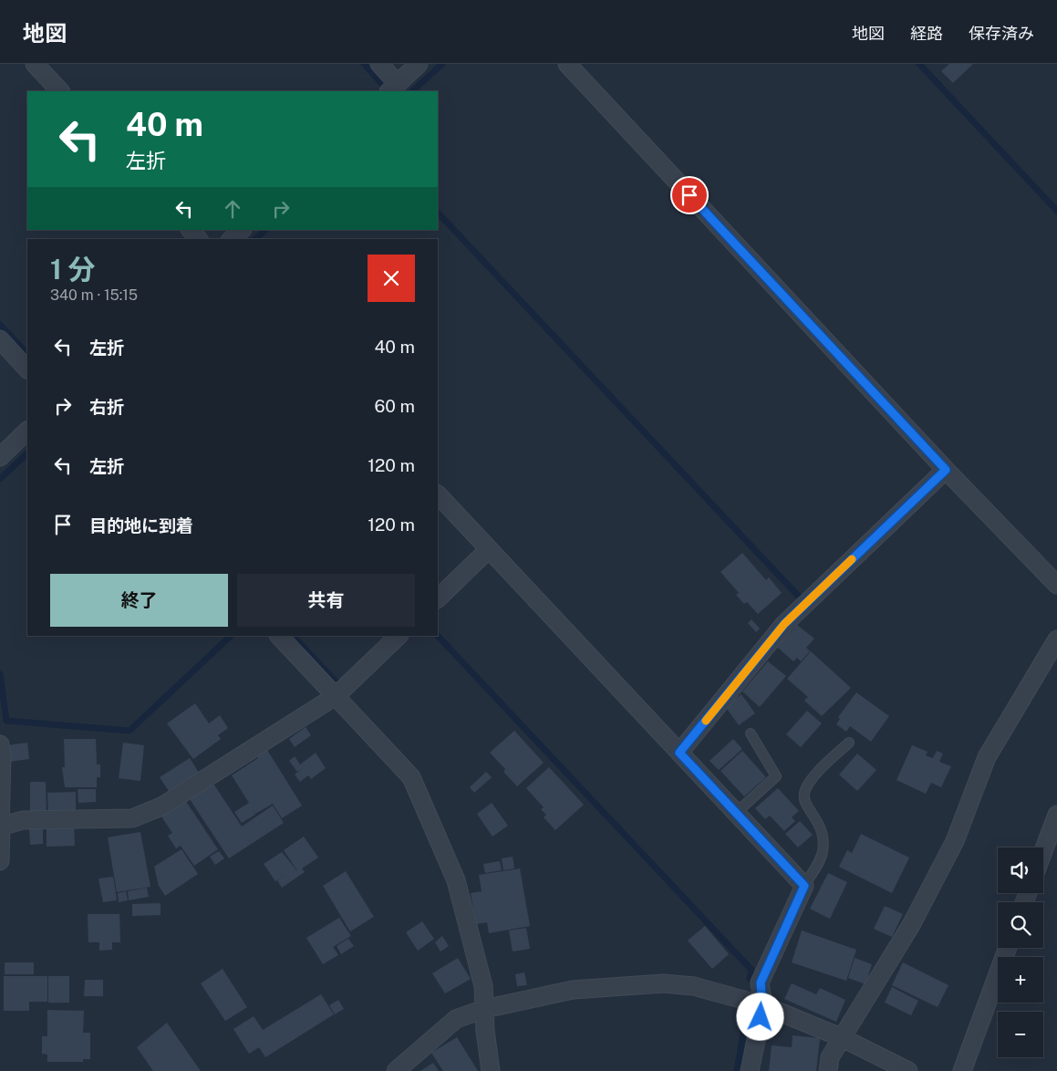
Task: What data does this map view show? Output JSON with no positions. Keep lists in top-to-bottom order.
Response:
{
  "page": {
    "header": "地図",
    "nav": ["地図", "経路", "保存済み"],
    "turn": ["40 m", "左折"],
    "heading": ["1 分", "340 m · 15:15"],
    "list": [
      {
        "name": "左折",
        "value": "40 m"
      },
      {
        "name": "右折",
        "value": "60 m"
      },
      {
        "name": "左折",
        "value": "120 m"
      },
      {
        "name": "目的地に到着",
        "value": "120 m"
      }
    ],
    "buttons": ["終了", "共有"],
    "map_buttons": ["+", "−"]
  }
}
